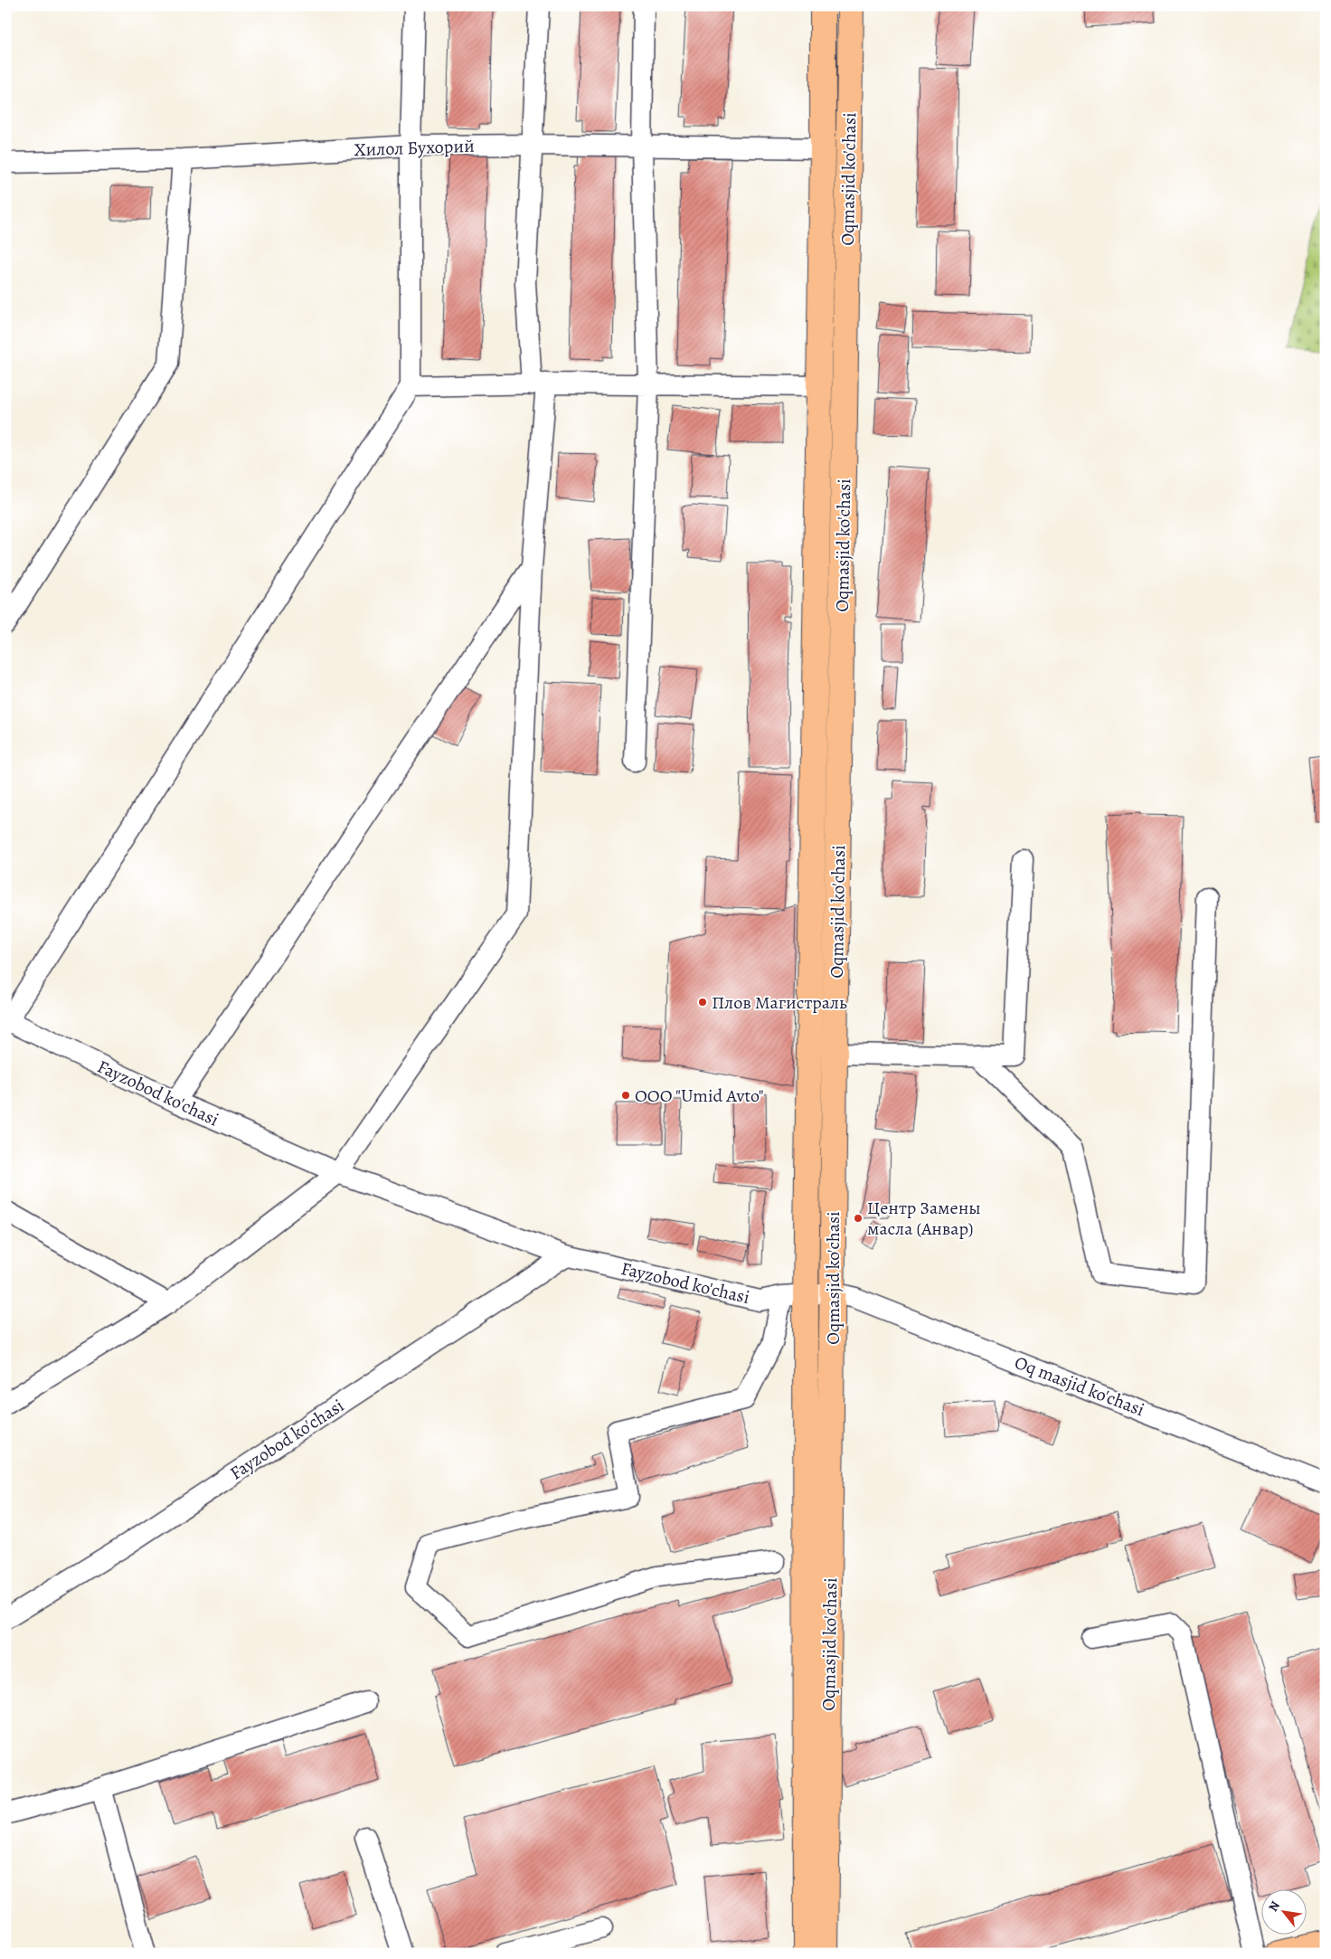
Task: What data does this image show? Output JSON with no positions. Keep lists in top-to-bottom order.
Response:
{
  "streets": {
    "main road": ["Oqmasjid ko'chasi"],
    "street": ["Хилол Бухорий", "Fayzobod ko'chasi", "Oq masjid ko'chasi"]
  },
  "crossings": [
    ["Хилол Бухорий", "Oqmasjid ko'chasi"],
    ["Oqmasjid ko'chasi", "Fayzobod ko'chasi"],
    ["Oqmasjid ko'chasi", "Oq masjid ko'chasi"],
    ["Fayzobod ko'chasi", "Oq masjid ko'chasi"]
  ],
  "places": ["Плов Магистраль", "ООО \"Umid Avto\"", "Центр Замены масла (Анвар)"],
  "north": "top left"
}
